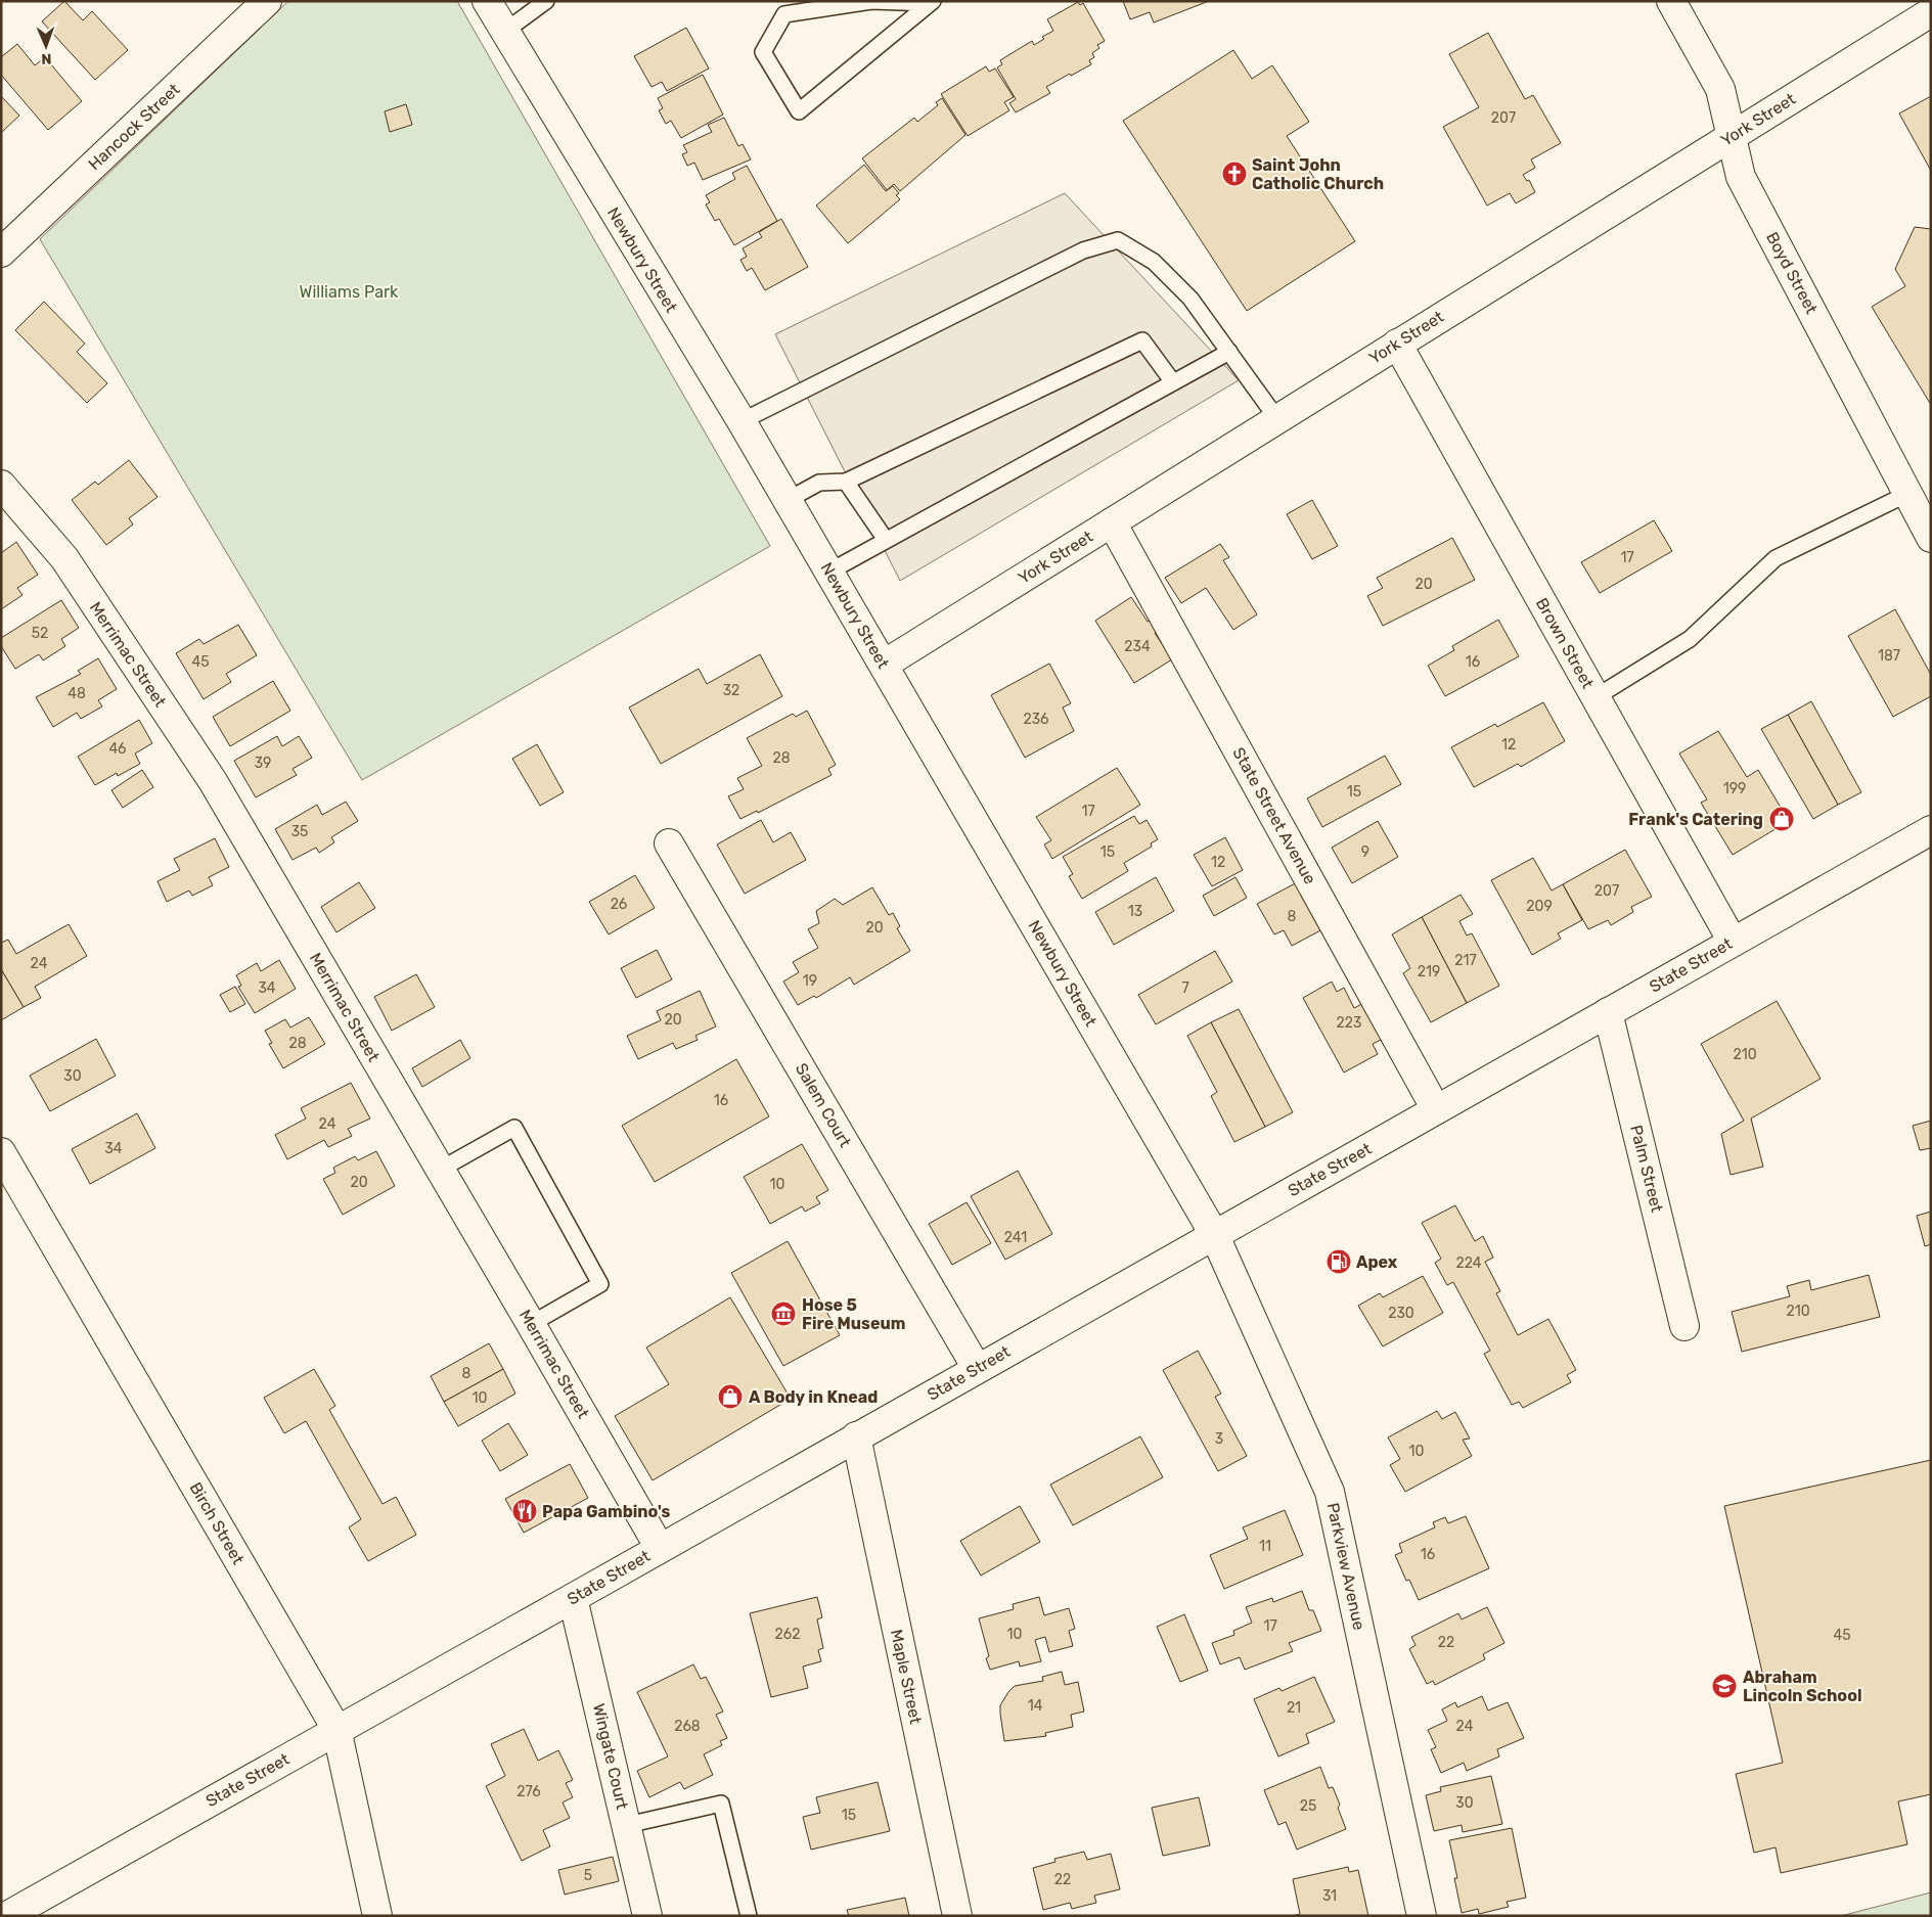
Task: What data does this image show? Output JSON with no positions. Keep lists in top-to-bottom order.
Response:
{
  "streets": {
    "street": [
      "York Street",
      "Hancock Street",
      "Newbury Street",
      "Boyd Street",
      "Brown Street",
      "Merrimac Street",
      "State Street Avenue",
      "State Street",
      "Salem Court",
      "Palm Street",
      "Birch Street",
      "Parkview Avenue",
      "Maple Street",
      "Wingate Court"
    ]
  },
  "crossings": [
    ["York Street", "Newbury Street"],
    ["York Street", "Boyd Street"],
    ["York Street", "Brown Street"],
    ["York Street", "State Street Avenue"],
    ["Newbury Street", "State Street"],
    ["Newbury Street", "Parkview Avenue"],
    ["Brown Street", "State Street"],
    ["Merrimac Street", "State Street"],
    ["State Street Avenue", "State Street"],
    ["State Street", "Salem Court"],
    ["State Street", "Palm Street"],
    ["State Street", "Birch Street"],
    ["State Street", "Parkview Avenue"],
    ["State Street", "Maple Street"],
    ["State Street", "Wingate Court"]
  ],
  "parks": ["Williams Park"],
  "places": {
    "church": ["Saint John Catholic Church"],
    "shop": ["Frank's Catering", "A Body in Knead"],
    "fuel station": ["Apex"],
    "museum": ["Hose 5 Fire Museum"],
    "restaurant": ["Papa Gambino's"],
    "school or university": ["Abraham Lincoln School"]
  },
  "house_numbers": [
    "207",
    "17",
    "20",
    "52",
    "234",
    "187",
    "45",
    "16",
    "32",
    "48",
    "236",
    "12",
    "46",
    "28",
    "39",
    "199",
    "15",
    "17",
    "35",
    "15",
    "9",
    "12",
    "207",
    "26",
    "209",
    "13",
    "8",
    "20",
    "217",
    "24",
    "219",
    "19",
    "34",
    "7",
    "20",
    "223",
    "28",
    "210",
    "30",
    "16",
    "24",
    "34",
    "20",
    "10",
    "241",
    "224",
    "210",
    "230",
    "8",
    "10",
    "3",
    "10",
    "11",
    "16",
    "17",
    "262",
    "10",
    "45",
    "22",
    "14",
    "21",
    "268",
    "24",
    "276",
    "30",
    "25",
    "15",
    "5",
    "22",
    "31"
  ],
  "north": "bottom"
}
